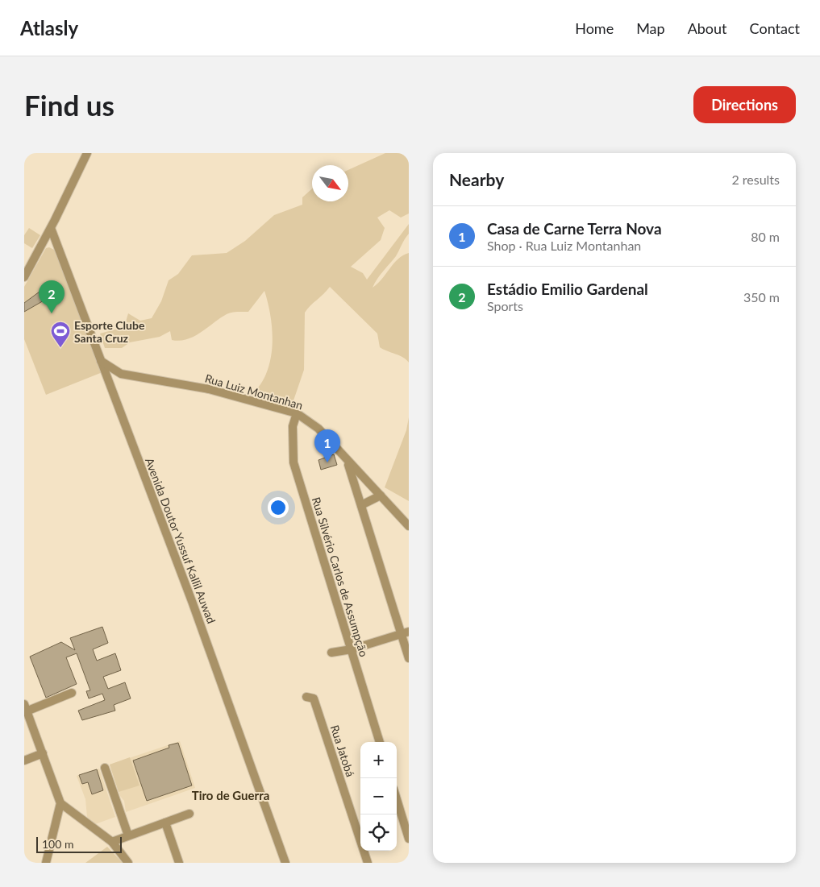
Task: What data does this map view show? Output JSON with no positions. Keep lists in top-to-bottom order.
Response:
{
  "streets": {
    "street": [
      "Rua Luiz Montanhan",
      "Avenida Doutor Yussuf Kallil Auwad",
      "Rua Silvério Carlos de Assumpção",
      "Rua Jatobá"
    ]
  },
  "crossings": [
    ["Rua Luiz Montanhan", "Avenida Doutor Yussuf Kallil Auwad"],
    ["Rua Luiz Montanhan", "Rua Silvério Carlos de Assumpção"]
  ],
  "districts": ["Tiro de Guerra"],
  "places": {
    "sports": ["Esporte Clube Santa Cruz"]
  },
  "scale_bar": "100 m",
  "north": "bottom right",
  "page": {
    "header": "Atlasly",
    "nav": [
      "Home",
      "Map",
      "About",
      "Contact"
    ],
    "buttons": "Directions",
    "title": "Find us",
    "heading": ["Nearby", "2 results"],
    "list": [
      {
        "mark": "1",
        "name": "Casa de Carne Terra Nova",
        "note": "Shop · Rua Luiz Montanhan",
        "value": "80 m"
      },
      {
        "mark": "2",
        "name": "Estádio Emilio Gardenal",
        "note": "Sports",
        "value": "350 m"
      }
    ],
    "pins": ["2", "1"],
    "map_buttons": ["+", "−"],
    "scale": "100 m"
  }
}
